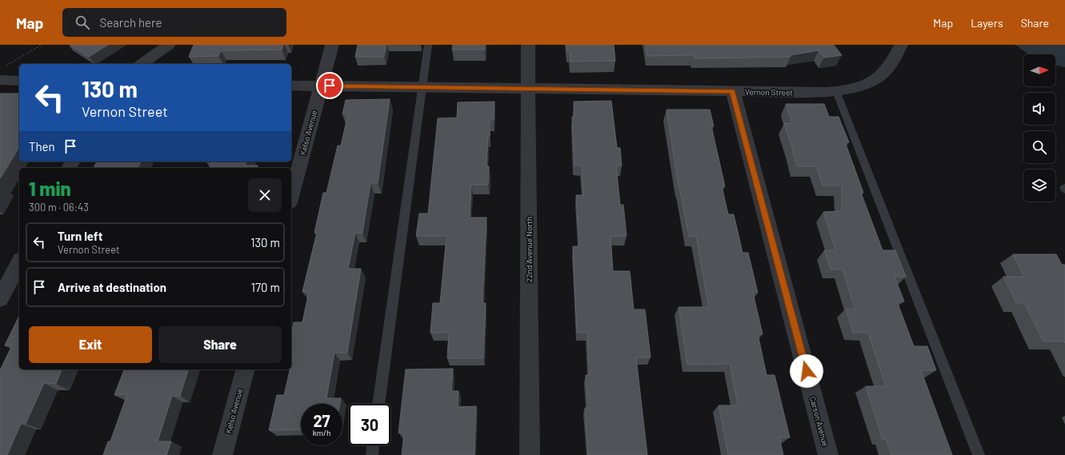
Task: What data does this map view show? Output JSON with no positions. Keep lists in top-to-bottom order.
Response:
{
  "streets": {
    "street": [
      "Vernon Street",
      "Kelso Avenue",
      "22nd Avenue North",
      "Carson Avenue"
    ]
  },
  "crossings": [
    ["Vernon Street", "Kelso Avenue"],
    ["Vernon Street", "22nd Avenue North"],
    ["Vernon Street", "Carson Avenue"]
  ],
  "north": "right",
  "page": {
    "header": "Map",
    "search": "Search here",
    "nav": ["Map", "Layers", "Share"],
    "turn": ["130 m", "Vernon Street"],
    "then": "Then",
    "heading": ["1 min", "300 m · 06:43"],
    "list": [
      {
        "name": "Turn left",
        "note": "Vernon Street",
        "value": "130 m"
      },
      {
        "name": "Arrive at destination",
        "value": "170 m"
      }
    ],
    "buttons": ["Exit", "Share"],
    "speed": "27 km/h",
    "limit": "30"
  }
}
